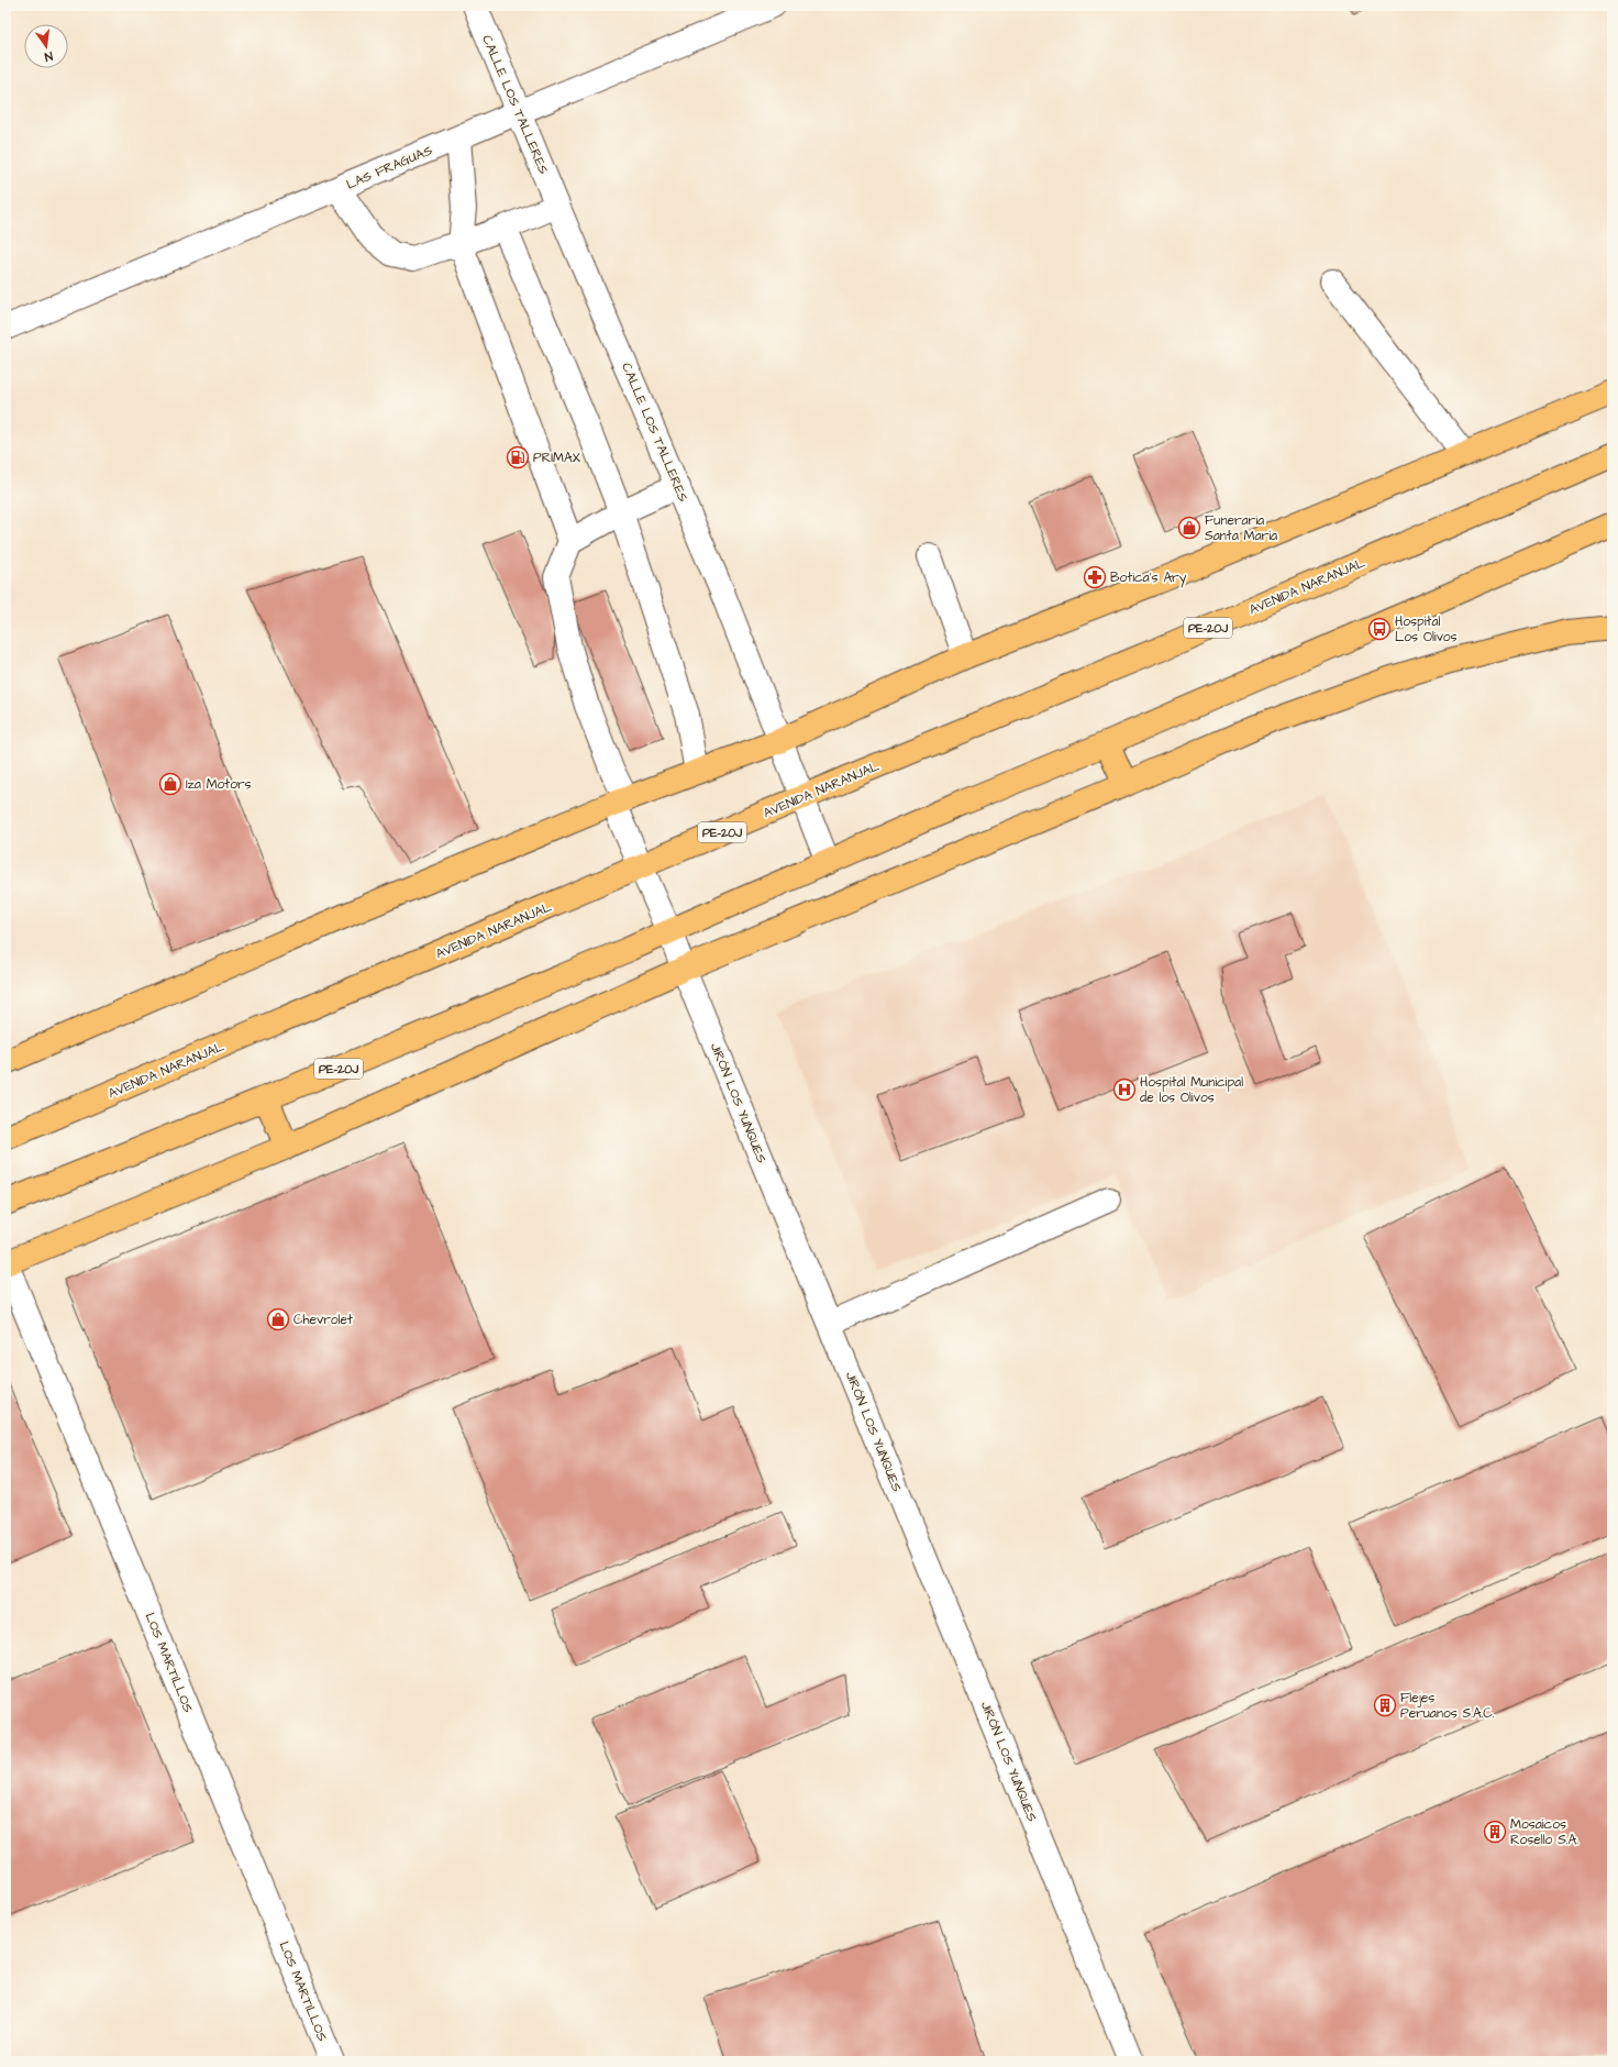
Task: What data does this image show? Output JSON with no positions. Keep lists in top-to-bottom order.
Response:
{
  "streets": {
    "main road": ["AVENIDA NARANJAL", "PE-20J"],
    "street": [
      "CALLE LOS TALLERES",
      "LAS FRAGUAS",
      "JIRÓN LOS YUNQUES",
      "LOS MARTILLOS"
    ]
  },
  "crossings": [
    ["CALLE LOS TALLERES", "LAS FRAGUAS"],
    ["CALLE LOS TALLERES", "AVENIDA NARANJAL"],
    ["CALLE LOS TALLERES", "PE-20J"],
    ["AVENIDA NARANJAL", "JIRÓN LOS YUNQUES"],
    ["PE-20J", "JIRÓN LOS YUNQUES"]
  ],
  "places": {
    "fuel station": ["PRIMAX"],
    "shop": ["Funeraria Santa María", "Iza Motors", "Chevrolet"],
    "pharmacy": ["Botica's Ary"],
    "bus stop": ["Hospital Los Olivos"],
    "hospital": ["Hospìtal Municipal de los Olivos"],
    "building": ["Flejes Peruanos S.A.C.", "Mosaicos Rosello S.A."]
  },
  "north": "bottom"
}
